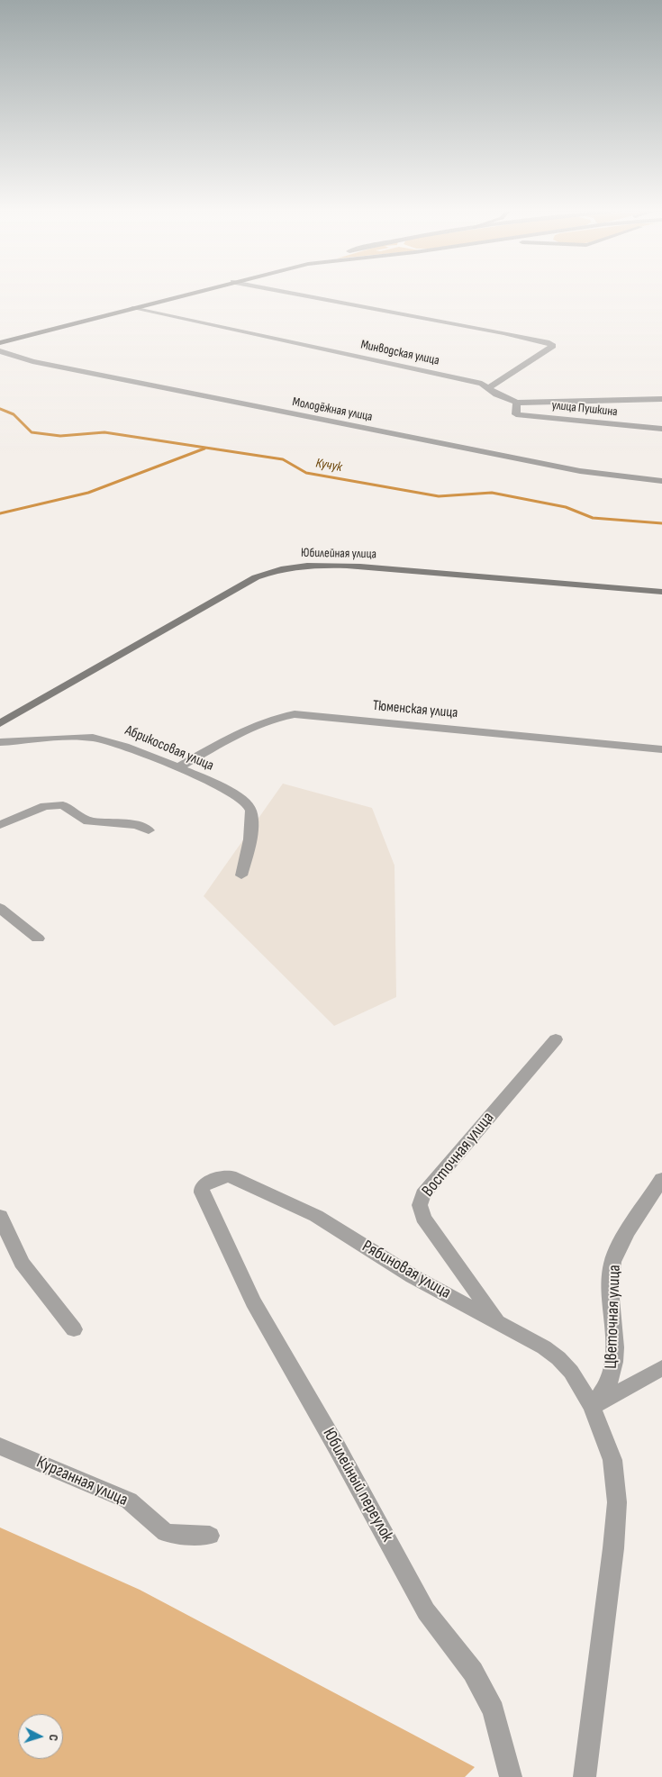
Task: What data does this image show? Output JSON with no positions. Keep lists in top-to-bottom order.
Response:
{
  "streets": {
    "main road": ["Юбилейная улица"],
    "street": [
      "Минводская улица",
      "улица Пушкина",
      "Молодёжная улица",
      "Тюменская улица",
      "Абрикосовая улица",
      "Восточная улица",
      "Рябиновая улица",
      "Цветочная улица",
      "Курганная улица",
      "Юбилейный переулок"
    ]
  },
  "crossings": [
    ["Минводская улица", "улица Пушкина"],
    ["Тюменская улица", "Абрикосовая улица"],
    ["Восточная улица", "Рябиновая улица"],
    ["Рябиновая улица", "Цветочная улица"],
    ["Рябиновая улица", "Юбилейный переулок"]
  ],
  "water": ["Кучук"],
  "north": "right"
}
